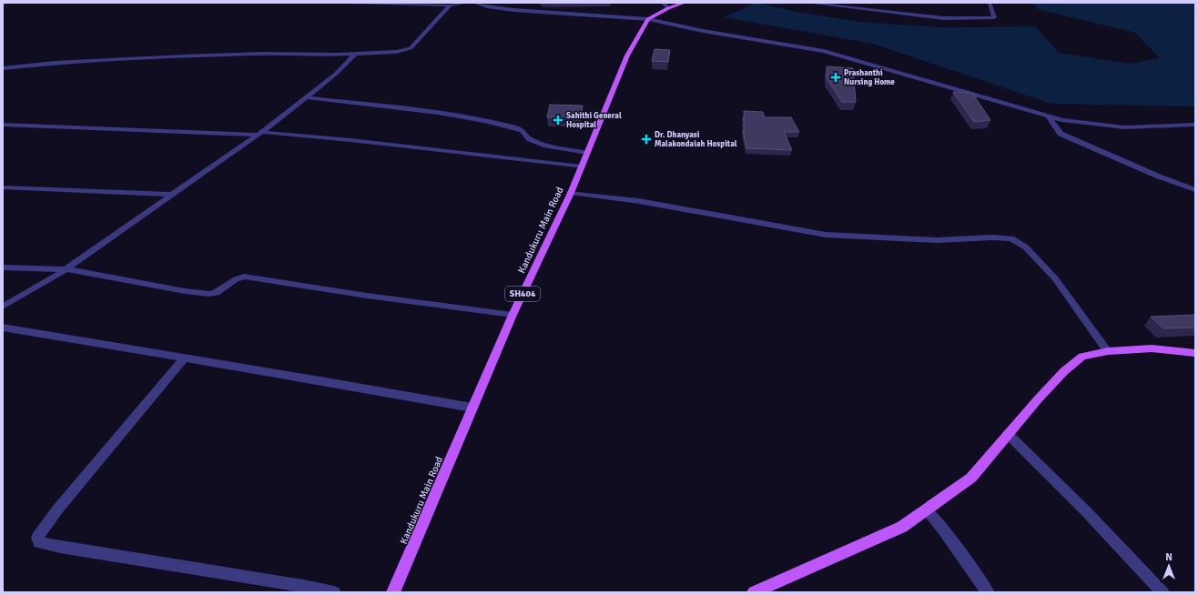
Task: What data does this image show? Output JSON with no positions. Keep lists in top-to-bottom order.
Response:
{
  "streets": {
    "main road": ["Kandukuru Main Road", "SH404"]
  },
  "places": {
    "health": ["Prashanthi Nursing Home", "Sahithi General Hospital", "Dr. Dhanyasi Malakondaiah Hospital"]
  },
  "north": "top"
}
